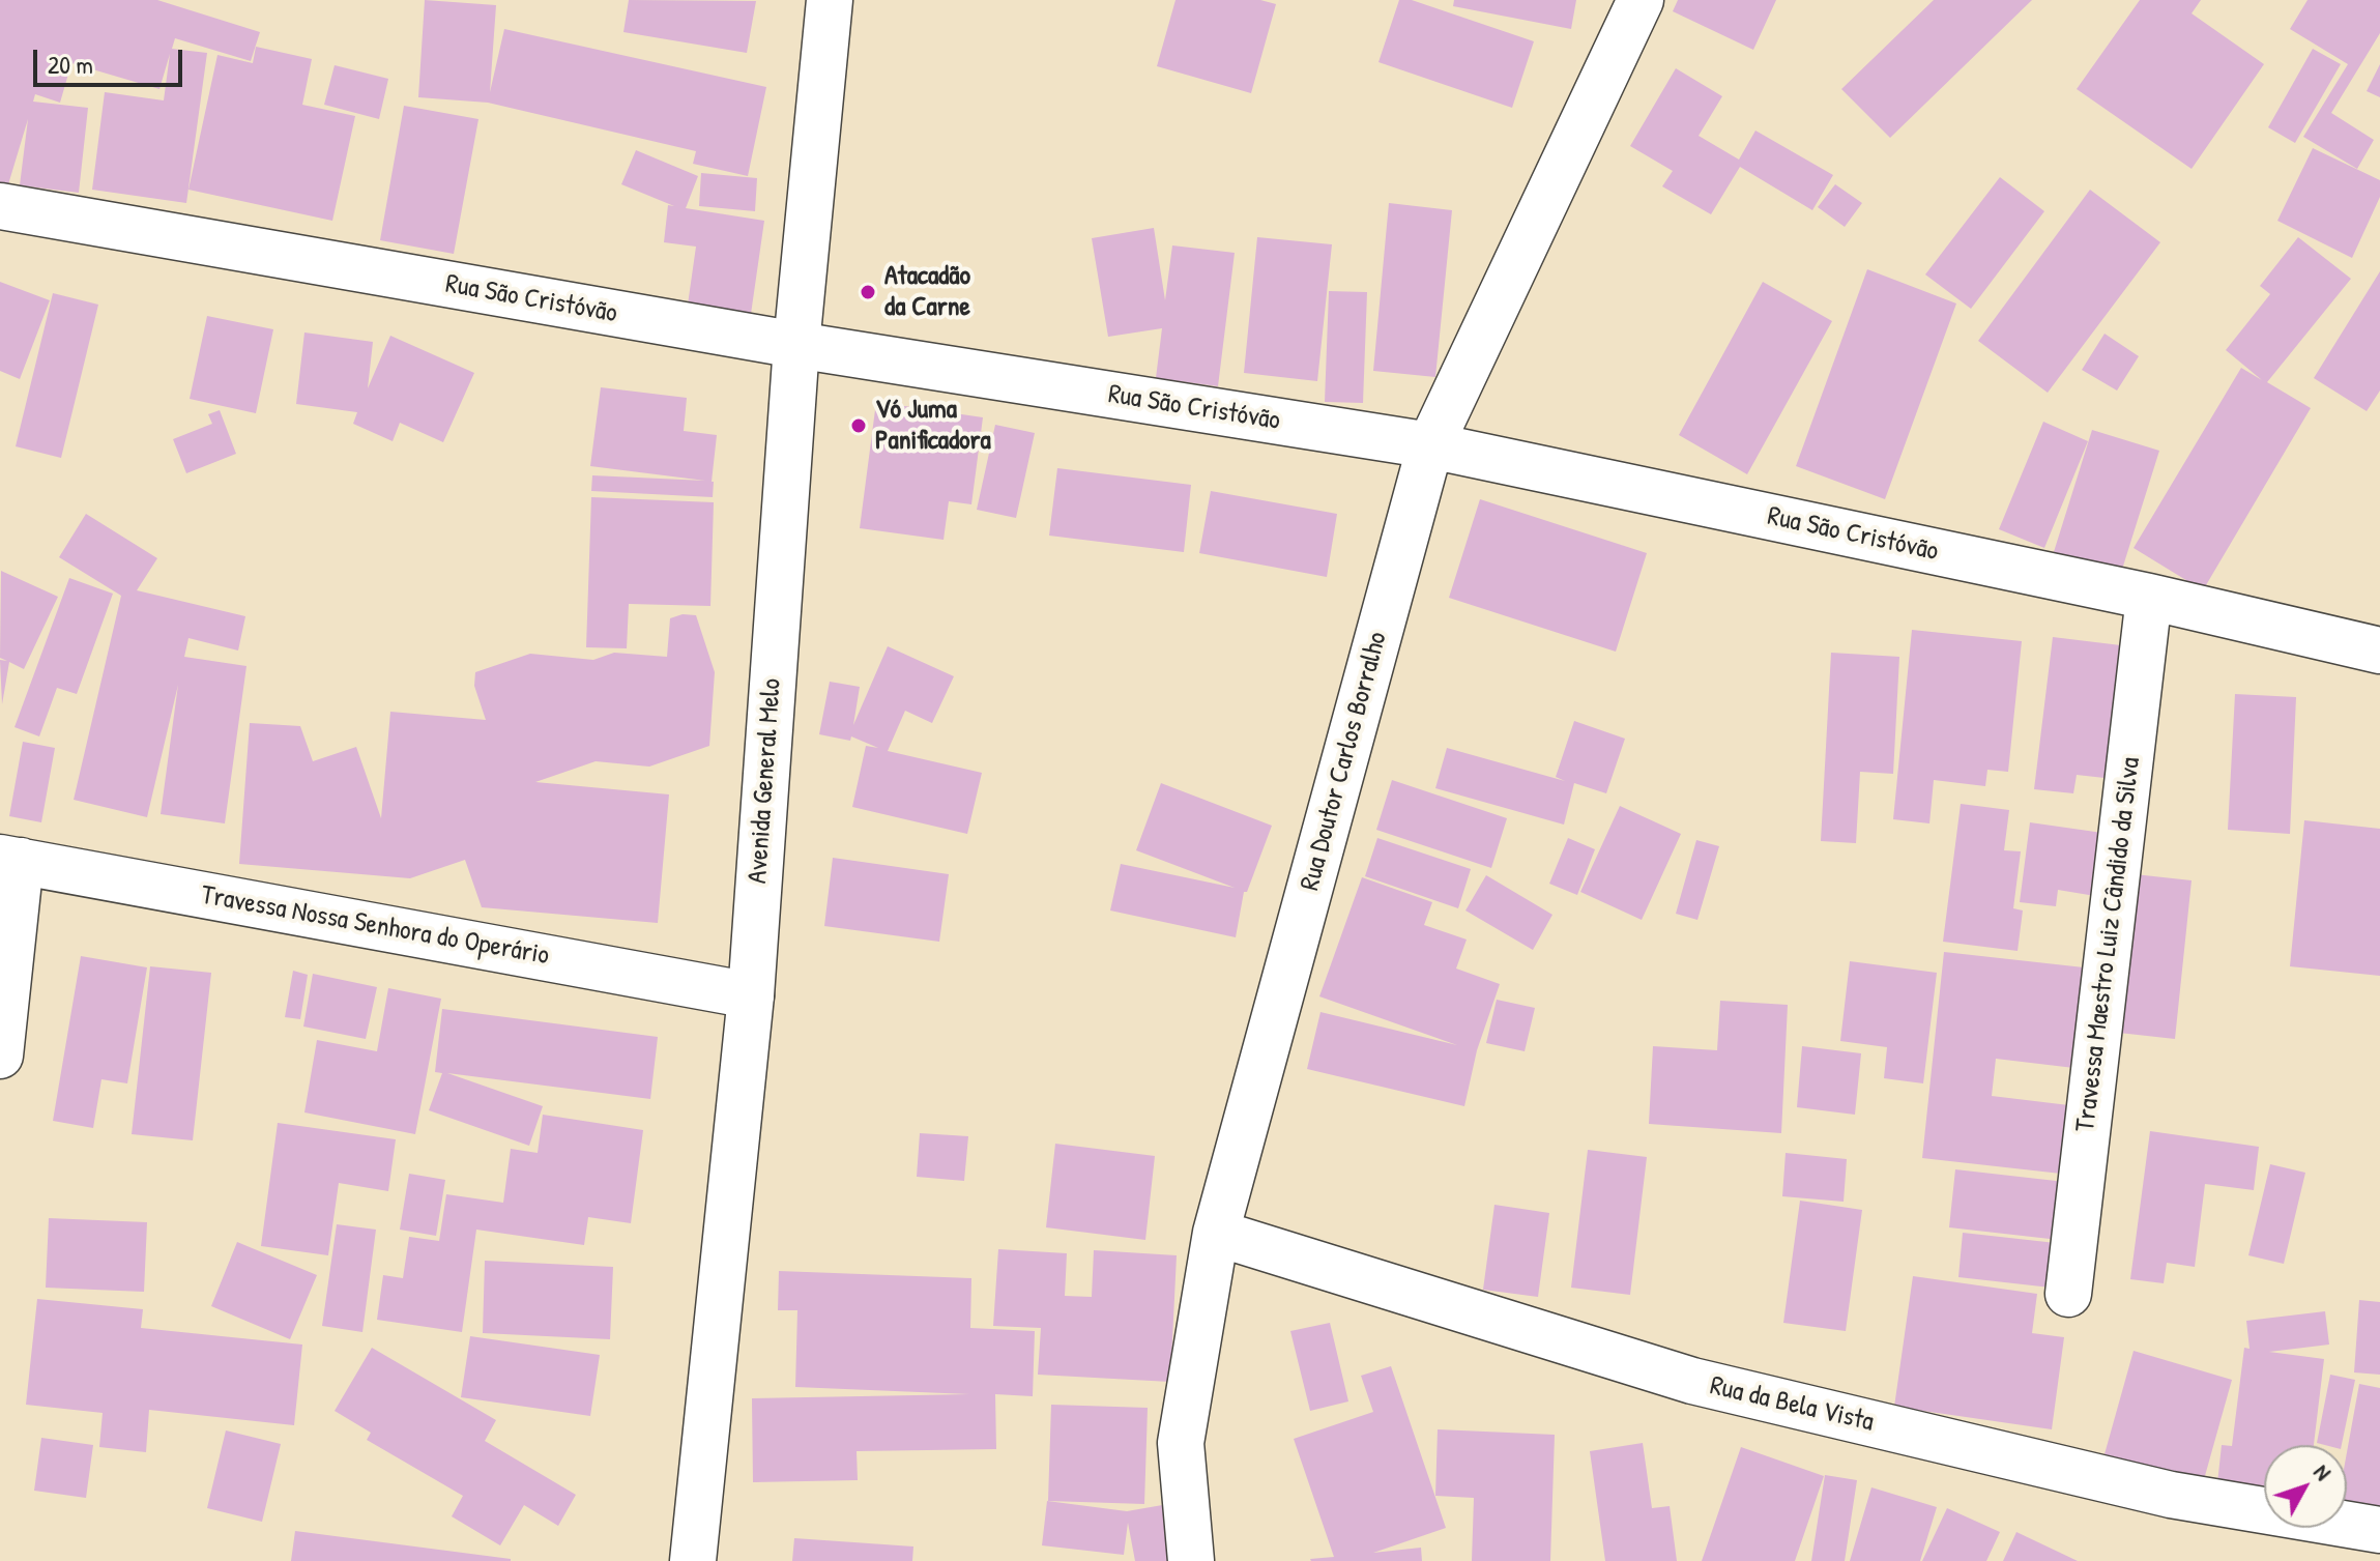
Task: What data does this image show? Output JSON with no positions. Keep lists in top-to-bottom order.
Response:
{
  "streets": {
    "street": [
      "Rua São Cristóvão",
      "Rua Doutor Carlos Borralho",
      "Avenida General Melo",
      "Travessa Nossa Senhora do Operário",
      "Travessa Maestro Luiz Cândido da Silva",
      "Rua da Bela Vista"
    ]
  },
  "crossings": [
    ["Rua São Cristóvão", "Rua Doutor Carlos Borralho"],
    ["Rua São Cristóvão", "Avenida General Melo"],
    ["Rua São Cristóvão", "Travessa Maestro Luiz Cândido da Silva"],
    ["Rua Doutor Carlos Borralho", "Rua da Bela Vista"],
    ["Avenida General Melo", "Travessa Nossa Senhora do Operário"]
  ],
  "places": ["Atacadão da Carne", "Vó Juma Panificadora"],
  "scale_bar": "20 m",
  "north": "top right"
}
